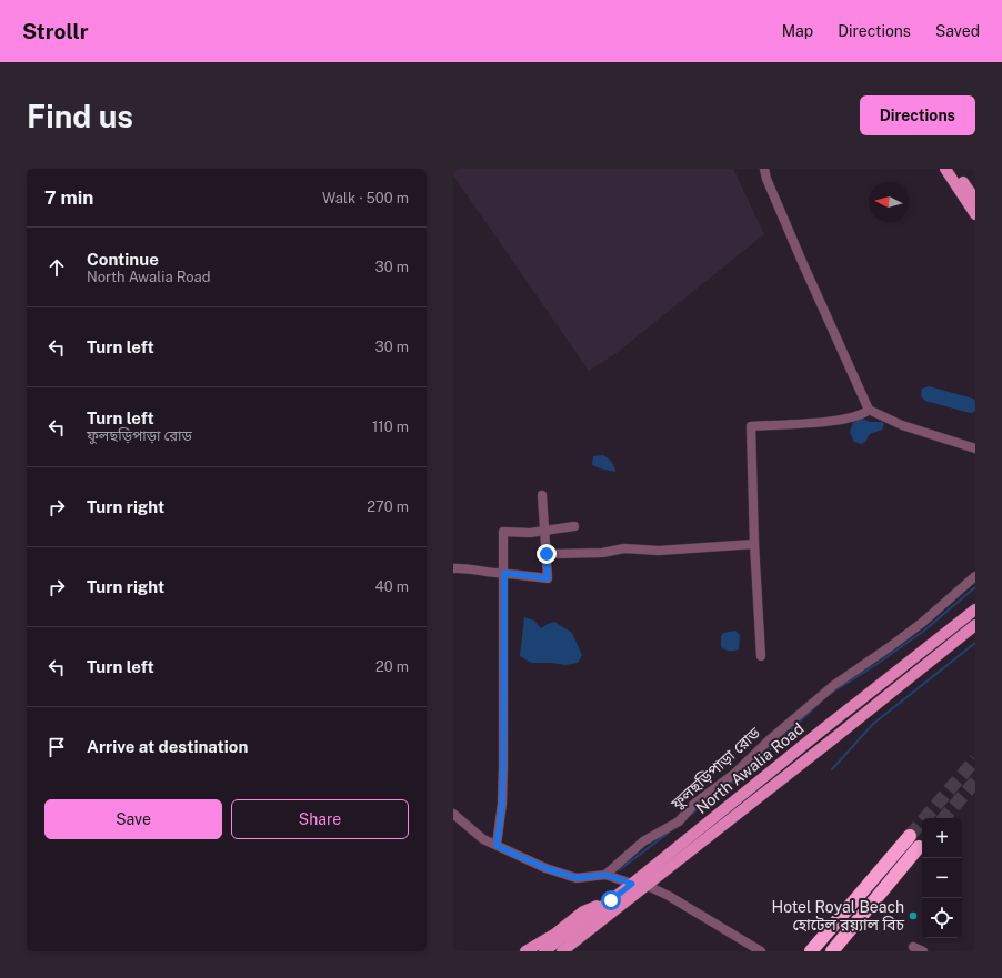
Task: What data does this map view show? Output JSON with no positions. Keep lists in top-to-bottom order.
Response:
{
  "streets": {
    "main road": ["North Awalia Road"],
    "street": ["ফুলছড়িপাড়া রোড"]
  },
  "places": ["Hotel Royal Beach হোটেল রয়্যাল বিচ"],
  "north": "left",
  "page": {
    "header": "Strollr",
    "nav": ["Map", "Directions", "Saved"],
    "buttons": [
      "Directions",
      ["Save", "Share"]
    ],
    "title": "Find us",
    "heading": ["7 min", "Walk · 500 m"],
    "list": [
      ["Continue", "North Awalia Road", "30 m"],
      ["Turn left", "30 m"],
      ["Turn left", "ফুলছড়িপাড়া রোড", "110 m"],
      ["Turn right", "270 m"],
      ["Turn right", "40 m"],
      ["Turn left", "20 m"],
      "Arrive at destination"
    ],
    "map_buttons": ["+", "−"]
  }
}
